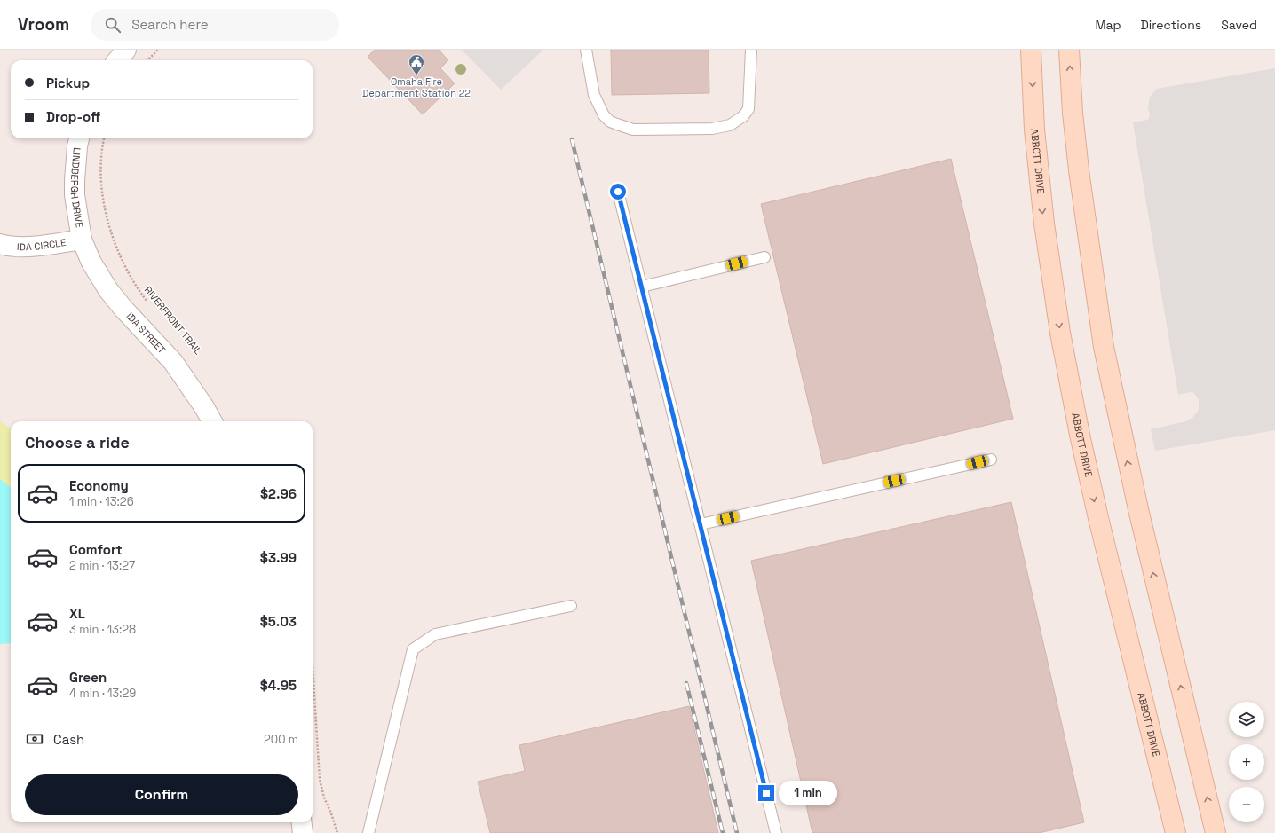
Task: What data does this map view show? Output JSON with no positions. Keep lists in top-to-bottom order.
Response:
{
  "streets": {
    "main road": ["ABBOTT DRIVE"],
    "street": ["LINDBERGH DRIVE", "IDA CIRCLE", "IDA STREET"],
    "path": ["RIVERFRONT TRAIL"]
  },
  "crossings": [
    ["LINDBERGH DRIVE", "IDA CIRCLE"],
    ["LINDBERGH DRIVE", "IDA STREET"],
    ["IDA CIRCLE", "IDA STREET"]
  ],
  "places": {
    "public building": ["Omaha Fire Department Station 22"]
  },
  "page": {
    "header": "Vroom",
    "search": "Search here",
    "nav": ["Map", "Directions", "Saved"],
    "banner": ["Pickup", "Drop-off"],
    "heading": "Choose a ride",
    "list": [
      {
        "name": "Economy",
        "note": "1 min · 13:26",
        "value": "$2.96"
      },
      {
        "name": "Comfort",
        "note": "2 min · 13:27",
        "value": "$3.99"
      },
      {
        "name": "XL",
        "note": "3 min · 13:28",
        "value": "$5.03"
      },
      {
        "name": "Green",
        "note": "4 min · 13:29",
        "value": "$4.95"
      }
    ],
    "map_buttons": ["+", "−"],
    "pay": ["Cash", "200 m"],
    "buttons": "Confirm",
    "bubble": "1 min"
  }
}
